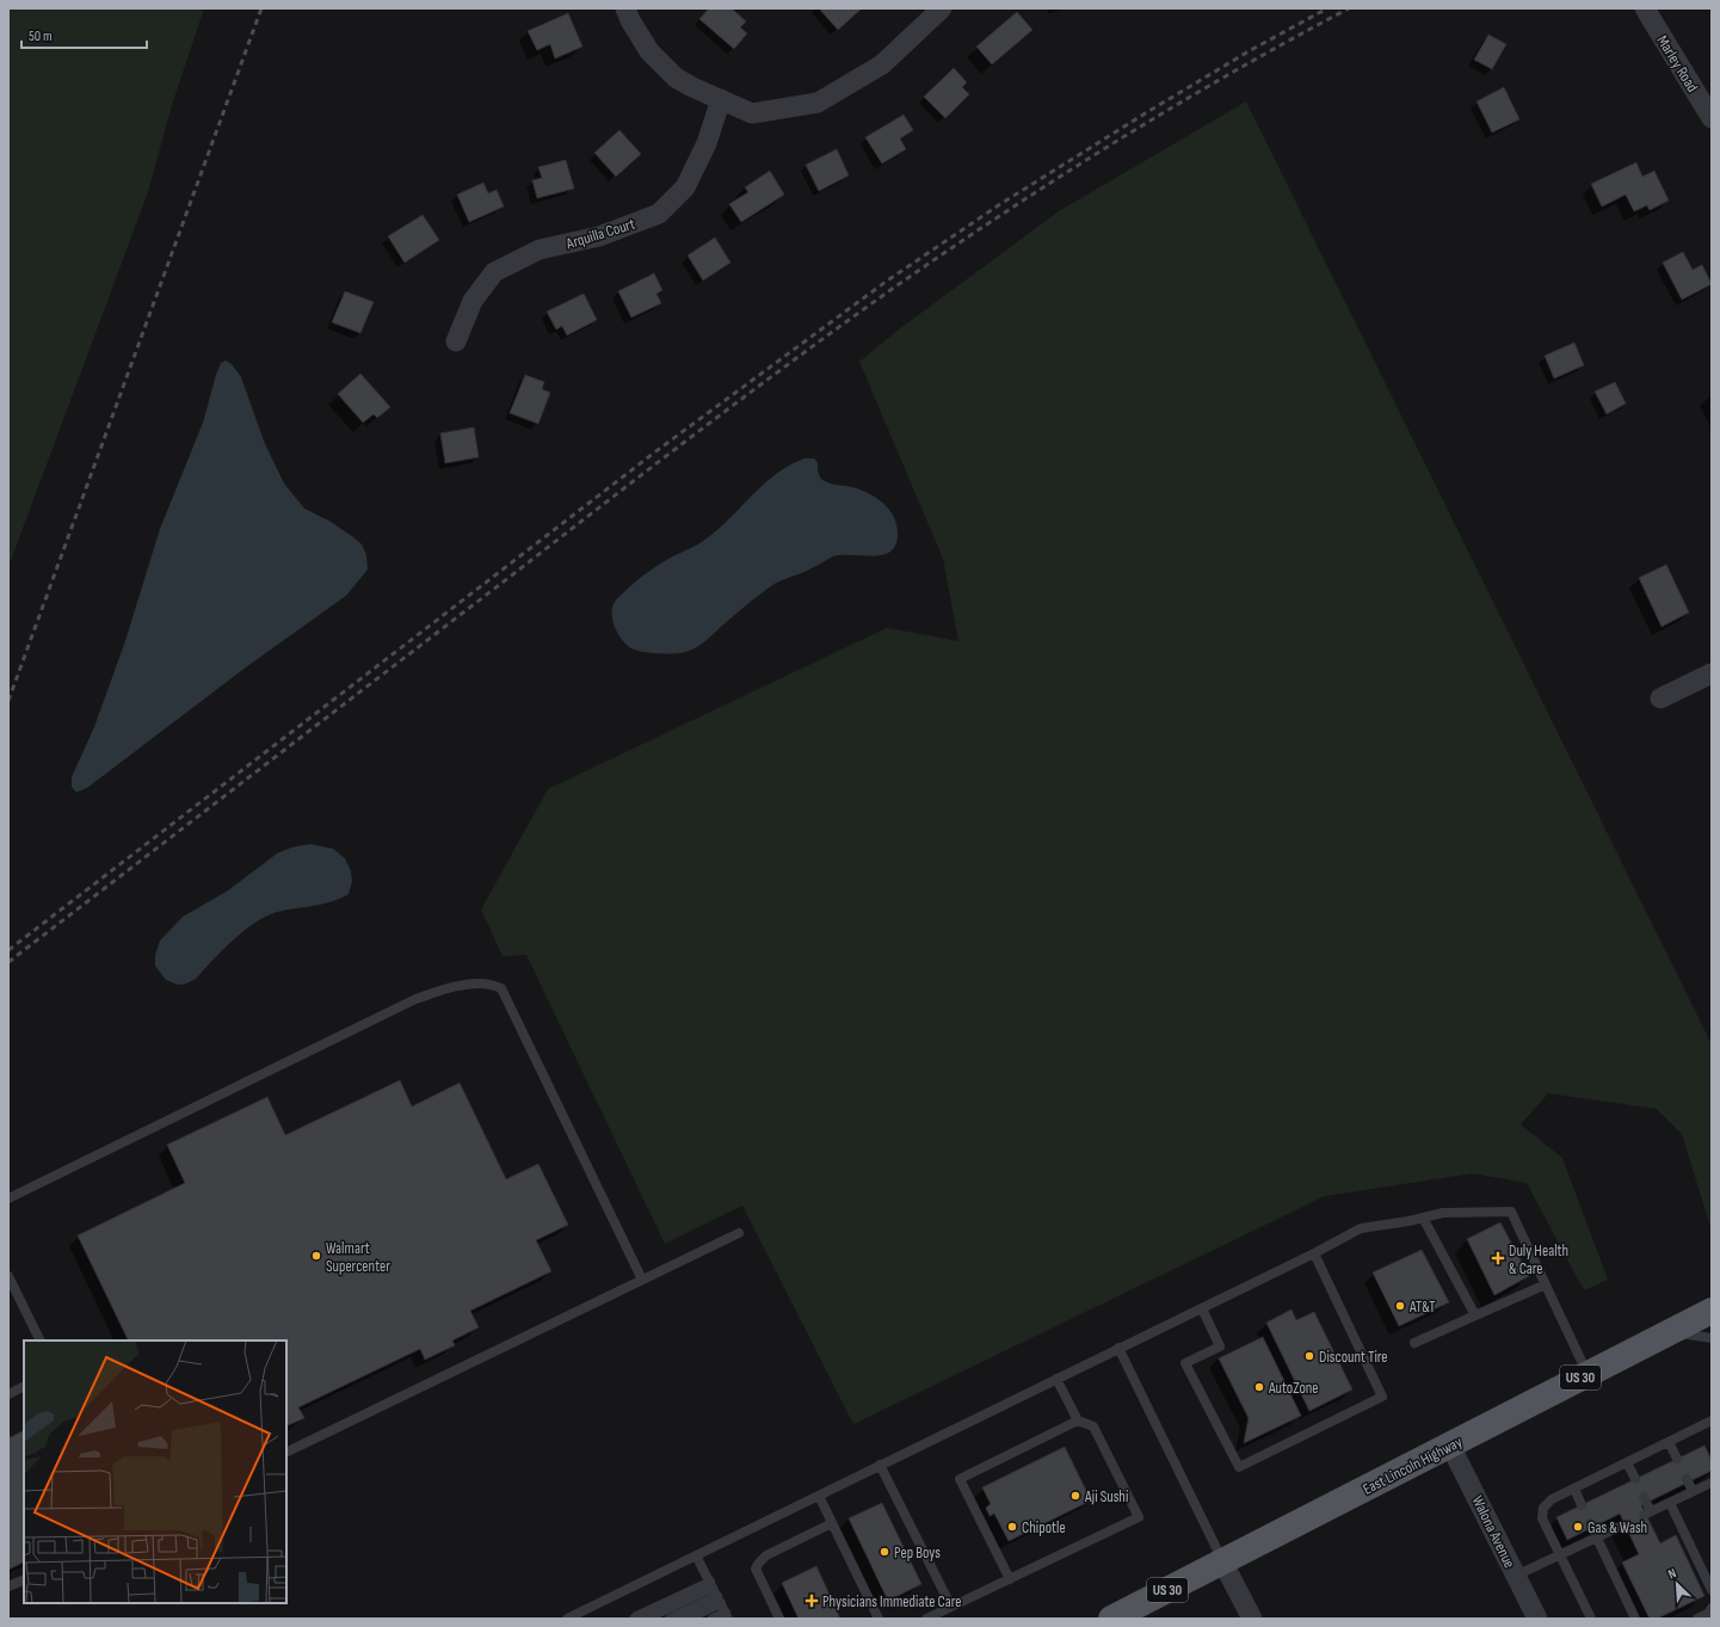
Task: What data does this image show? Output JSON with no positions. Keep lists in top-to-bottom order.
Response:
{
  "streets": {
    "main road": ["US 30", "East Lincoln Highway"],
    "street": ["Marley Road", "Arquilla Court", "Walona Avenue"]
  },
  "crossings": [
    ["East Lincoln Highway", "Walona Avenue"]
  ],
  "places": {
    "other": [
      "Walmart Supercenter",
      "AT&T",
      "Discount Tire",
      "AutoZone",
      "Aji Sushi",
      "Chipotle",
      "Gas & Wash",
      "Pep Boys"
    ],
    "health": ["Duly Health & Care", "Physicians Immediate Care"]
  },
  "scale_bar": "50 m",
  "north": "top left"
}
